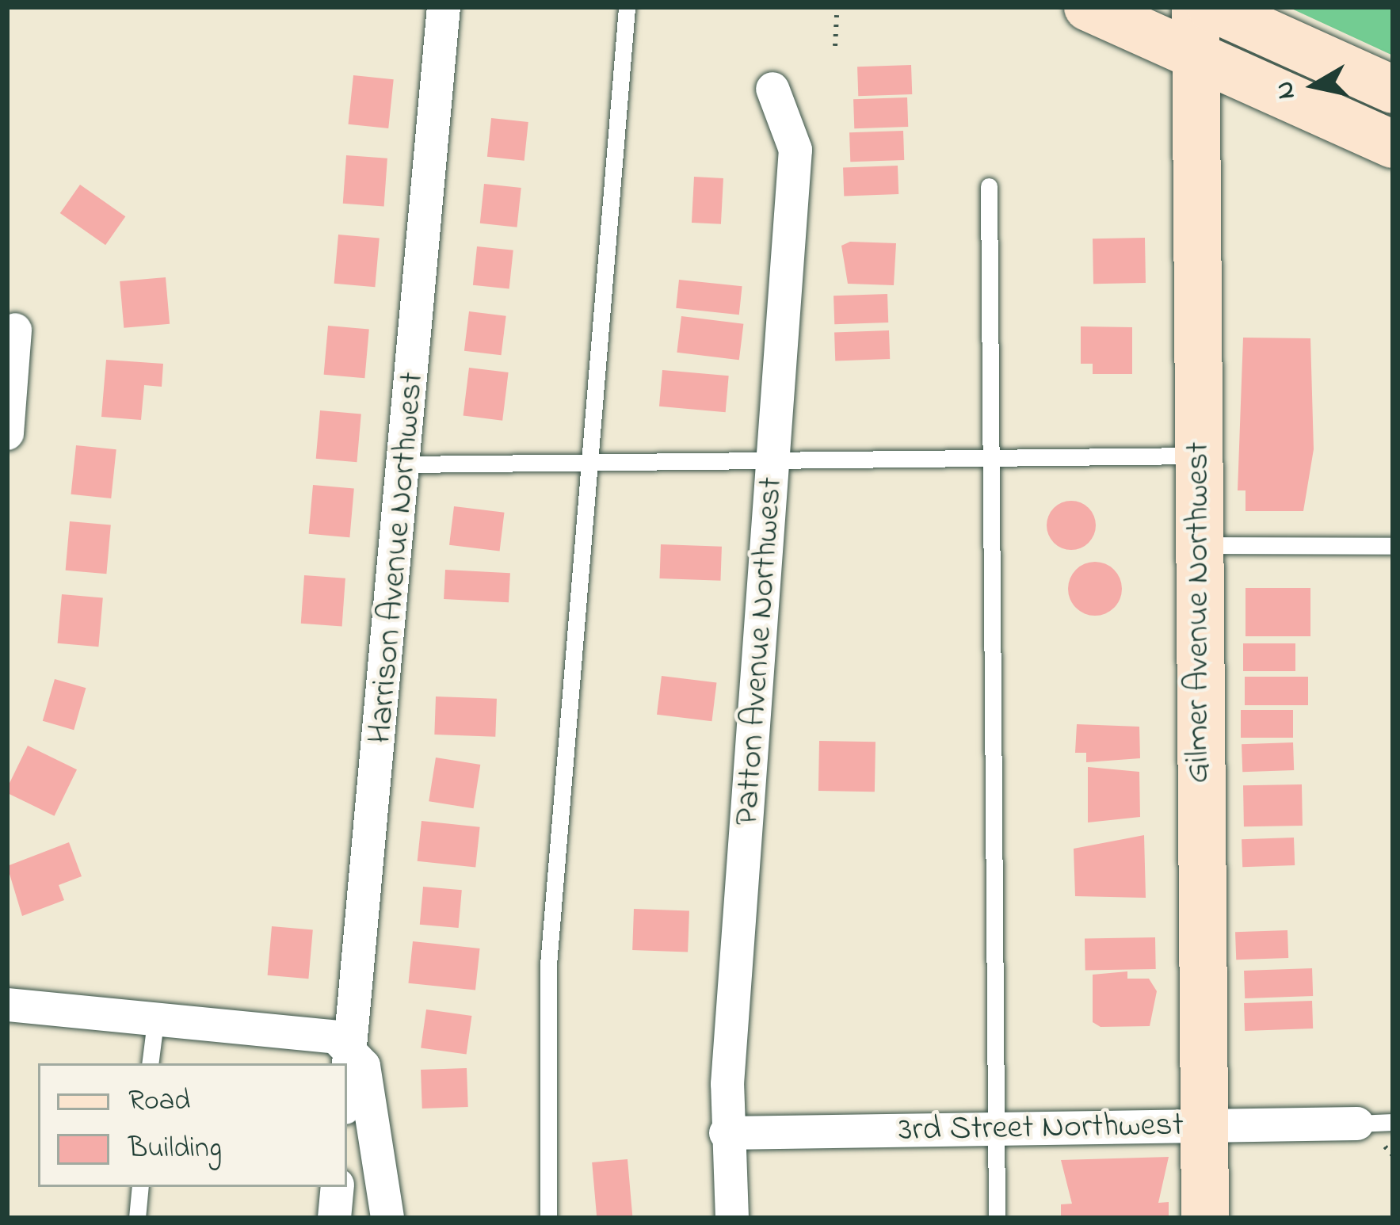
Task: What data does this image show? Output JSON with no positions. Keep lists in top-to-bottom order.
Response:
{
  "streets": {
    "street": [
      "Harrison Avenue Northwest",
      "Gilmer Avenue Northwest",
      "Patton Avenue Northwest",
      "3rd Street Northwest"
    ]
  },
  "crossings": [
    ["Gilmer Avenue Northwest", "3rd Street Northwest"],
    ["Patton Avenue Northwest", "3rd Street Northwest"]
  ],
  "legend": ["Road", "Building"],
  "north": "left"
}
